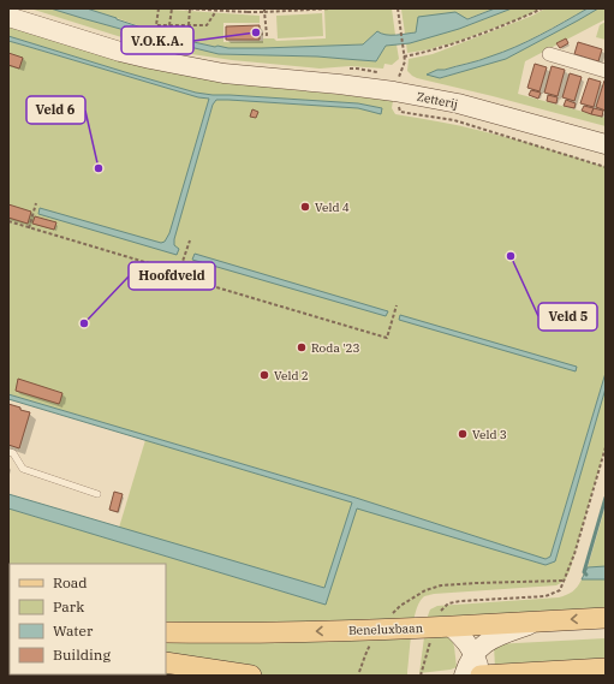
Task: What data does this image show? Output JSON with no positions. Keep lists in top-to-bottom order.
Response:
{
  "streets": {
    "main road": ["Beneluxbaan"],
    "street": ["Zetterij"]
  },
  "places": [
    "V.O.K.A.",
    "Veld 6",
    "Veld 4",
    "Veld 5",
    "Hoofdveld",
    "Roda '23",
    "Veld 2",
    "Veld 3"
  ],
  "legend": [
    "Road",
    "Park",
    "Water",
    "Building"
  ]
}
